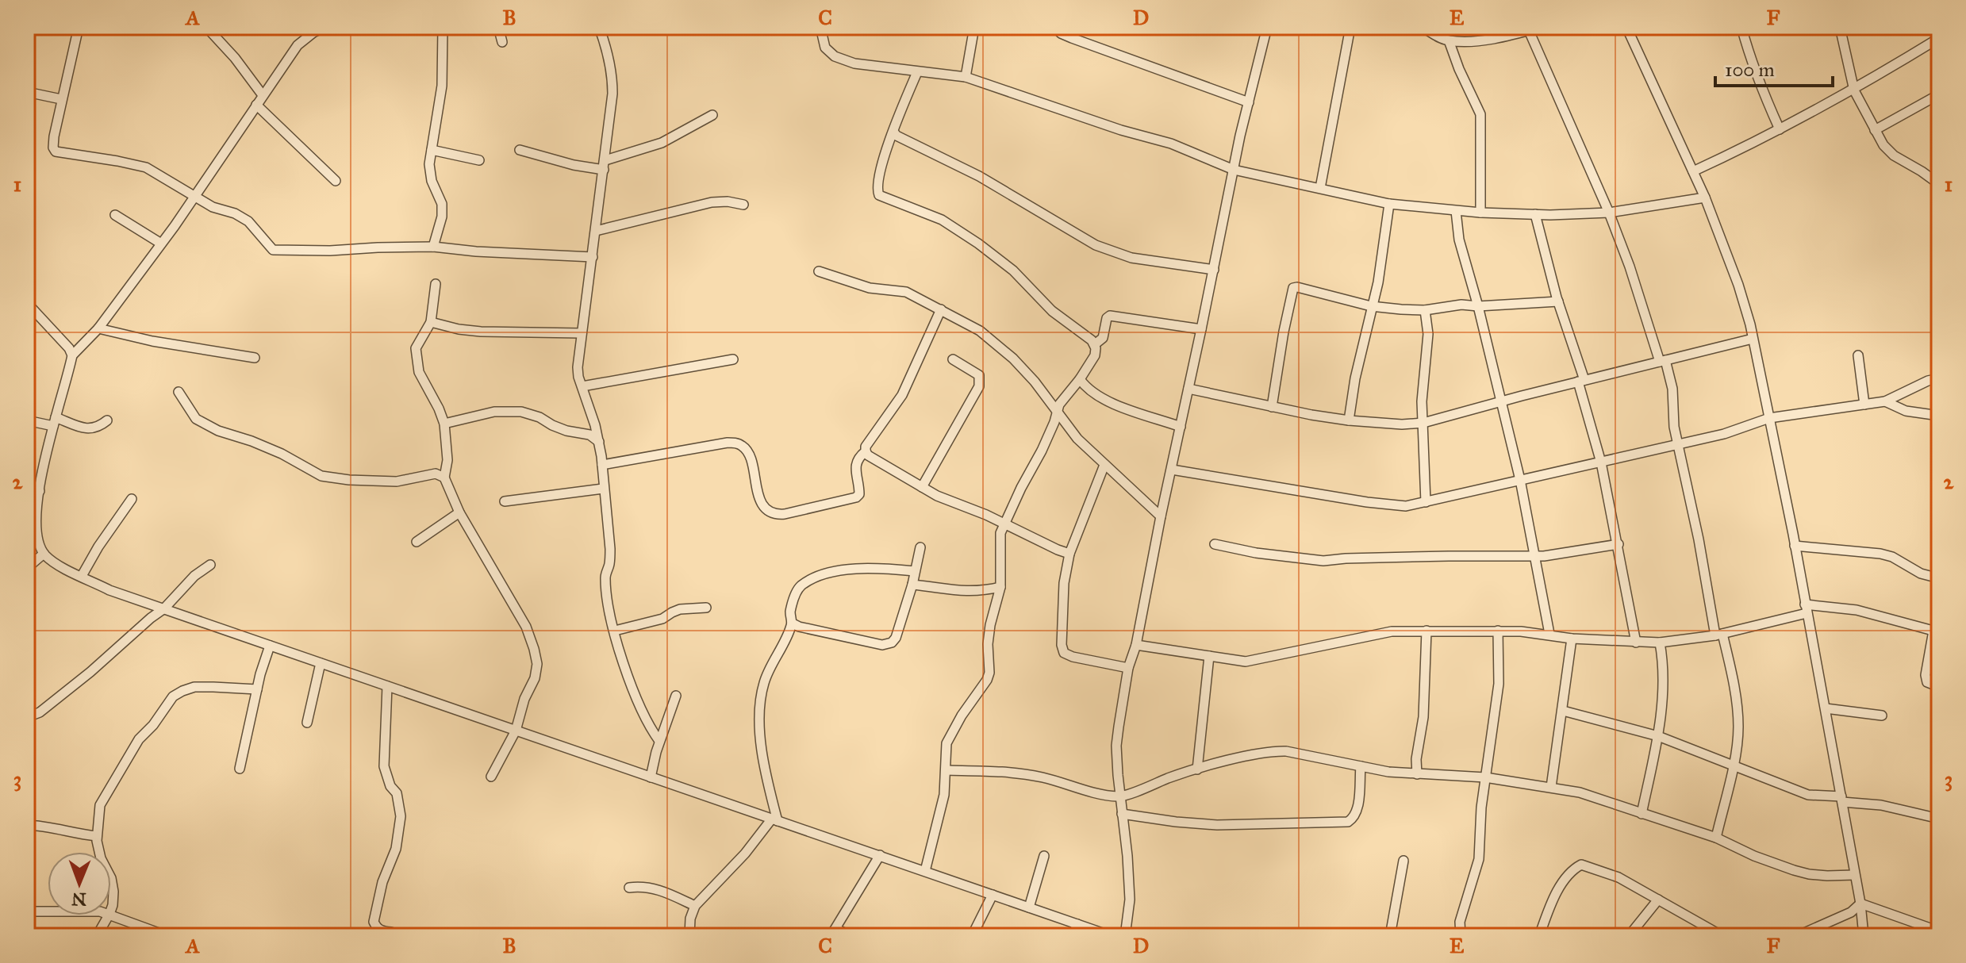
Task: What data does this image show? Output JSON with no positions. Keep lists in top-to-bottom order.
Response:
{
  "scale_bar": "100 m",
  "north": "bottom",
  "grid": {
    "columns": [
      "A",
      "B",
      "C",
      "D",
      "E",
      "F"
    ],
    "rows": ["1", "2", "3"]
  }
}
